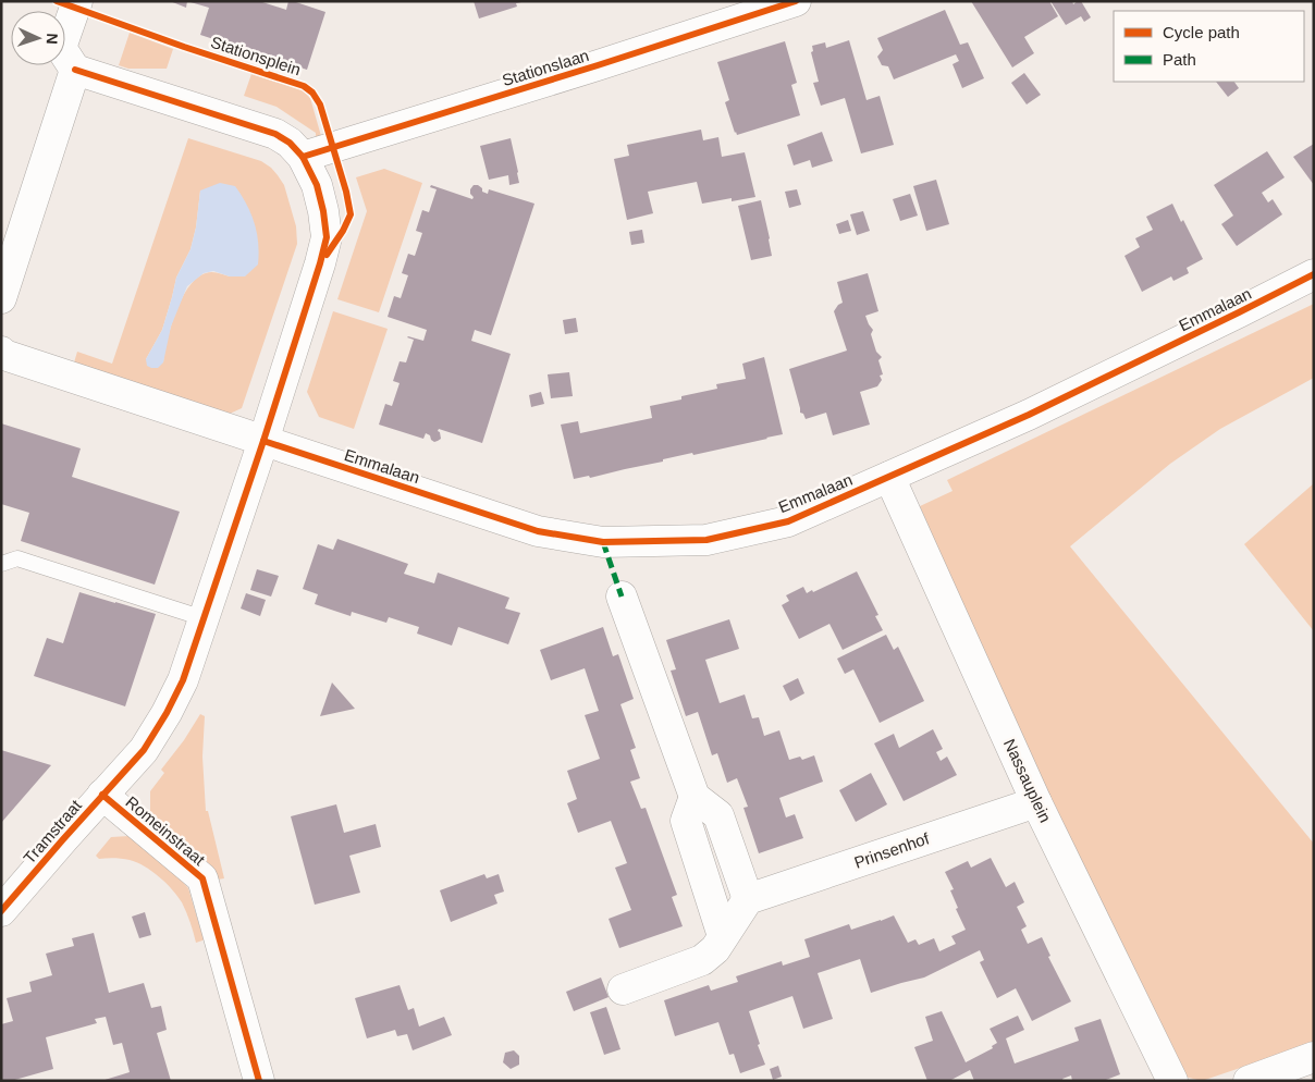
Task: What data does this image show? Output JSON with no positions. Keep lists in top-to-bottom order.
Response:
{
  "streets": {
    "street": [
      "Stationslaan",
      "Emmalaan",
      "Nassauplein",
      "Romeinstraat",
      "Tramstraat",
      "Prinsenhof"
    ],
    "cycle path": ["Stationsplein"]
  },
  "crossings": [
    ["Emmalaan", "Nassauplein"],
    ["Emmalaan", "Romeinstraat"],
    ["Nassauplein", "Prinsenhof"],
    ["Romeinstraat", "Tramstraat"]
  ],
  "legend": ["Cycle path", "Path"],
  "north": "right"
}
